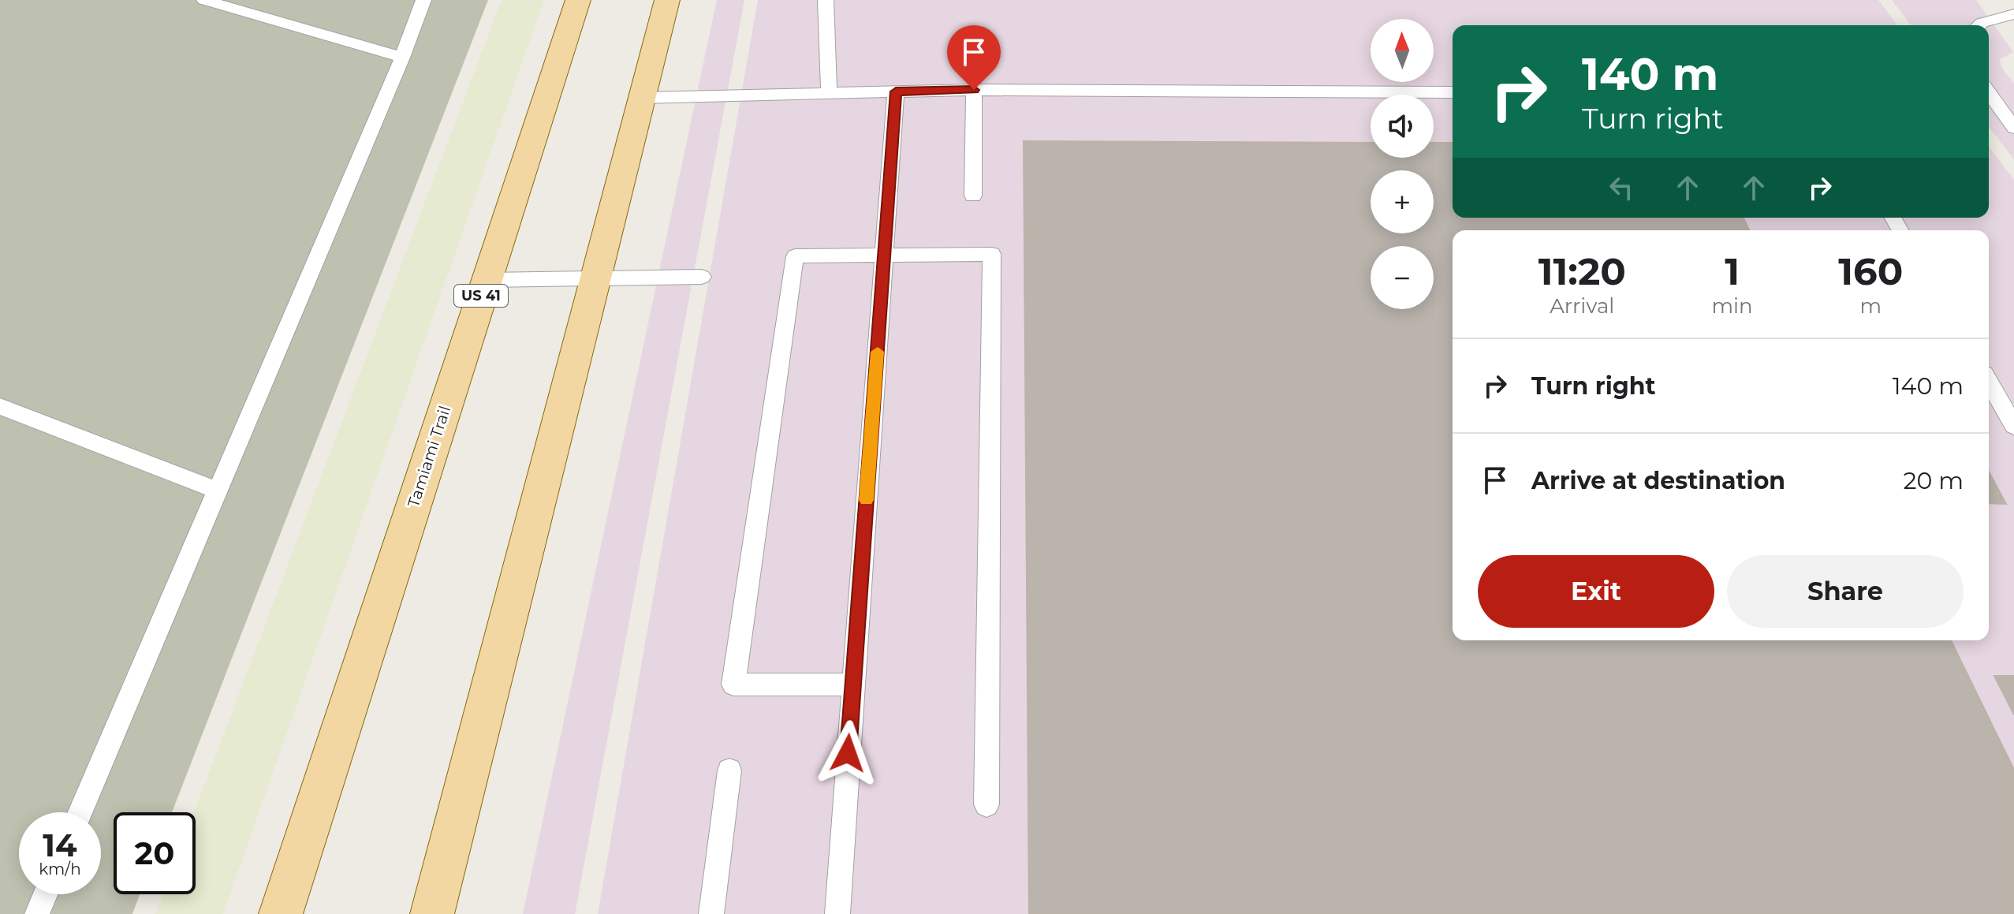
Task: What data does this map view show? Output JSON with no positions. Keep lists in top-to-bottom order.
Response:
{
  "streets": {
    "main road": ["US 41", "Tamiami Trail"]
  },
  "north": "top",
  "page": {
    "map_buttons": ["+", "−"],
    "turn": ["140 m", "Turn right"],
    "eta": [
      "11:20",
      "Arrival",
      "1",
      "min",
      "160",
      "m"
    ],
    "list": [
      {
        "name": "Turn right",
        "value": "140 m"
      },
      {
        "name": "Arrive at destination",
        "value": "20 m"
      }
    ],
    "buttons": ["Exit", "Share"],
    "speed": "14 km/h",
    "limit": "20"
  }
}
